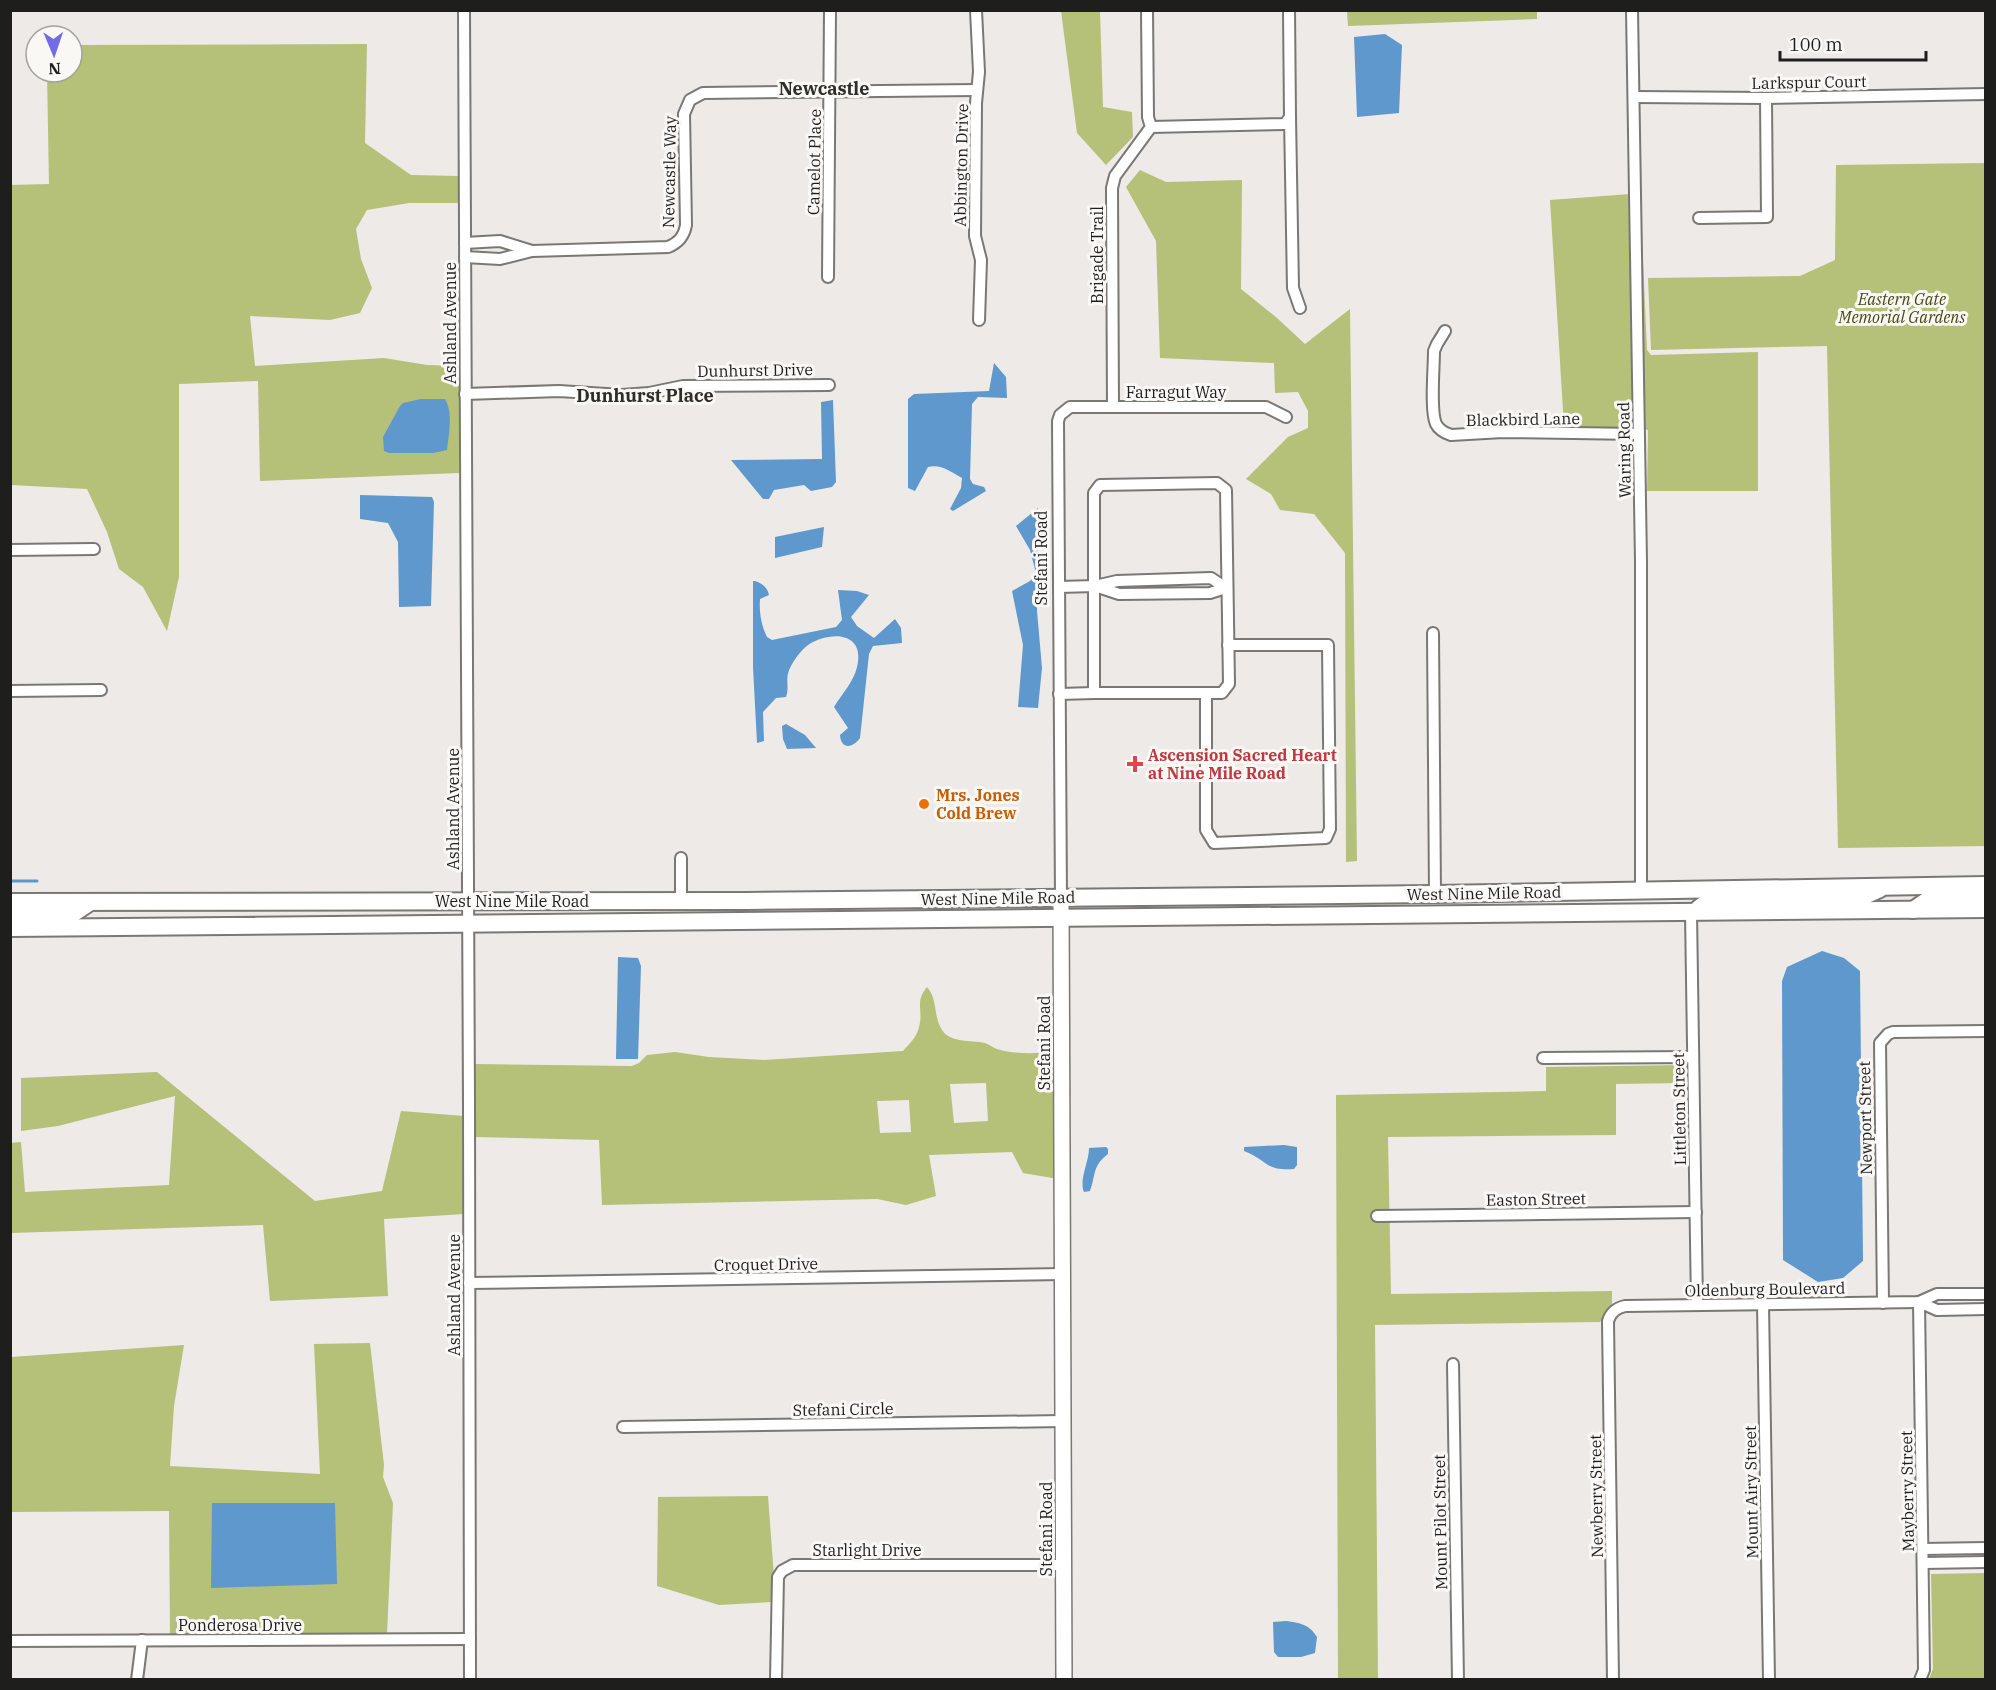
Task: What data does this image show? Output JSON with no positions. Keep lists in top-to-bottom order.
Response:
{
  "streets": {
    "main road": ["West Nine Mile Road"],
    "street": [
      "Larkspur Court",
      "Camelot Place",
      "Abbington Drive",
      "Newcastle Way",
      "Brigade Trail",
      "Ashland Avenue",
      "Dunhurst Drive",
      "Farragut Way",
      "Blackbird Lane",
      "Waring Road",
      "Stefani Road",
      "Littleton Street",
      "Newport Street",
      "Easton Street",
      "Croquet Drive",
      "Oldenburg Boulevard",
      "Stefani Circle",
      "Mayberry Street",
      "Mount Airy Street",
      "Newberry Street",
      "Mount Pilot Street",
      "Starlight Drive",
      "Ponderosa Drive"
    ]
  },
  "crossings": [
    ["Larkspur Court", "Waring Road"],
    ["Camelot Place", "Newcastle Way"],
    ["Abbington Drive", "Newcastle Way"],
    ["Newcastle Way", "Ashland Avenue"],
    ["Brigade Trail", "Farragut Way"],
    ["Ashland Avenue", "Dunhurst Drive"],
    ["Ashland Avenue", "West Nine Mile Road"],
    ["Ashland Avenue", "Croquet Drive"],
    ["Ashland Avenue", "Ponderosa Drive"],
    ["Farragut Way", "Stefani Road"],
    ["Blackbird Lane", "Waring Road"],
    ["Waring Road", "West Nine Mile Road"],
    ["Stefani Road", "West Nine Mile Road"],
    ["Stefani Road", "Croquet Drive"],
    ["Stefani Road", "Stefani Circle"],
    ["Stefani Road", "Starlight Drive"],
    ["West Nine Mile Road", "Littleton Street"],
    ["Littleton Street", "Easton Street"],
    ["Littleton Street", "Oldenburg Boulevard"],
    ["Newport Street", "Oldenburg Boulevard"],
    ["Oldenburg Boulevard", "Mayberry Street"],
    ["Oldenburg Boulevard", "Mount Airy Street"],
    ["Oldenburg Boulevard", "Newberry Street"]
  ],
  "districts": ["Newcastle", "Dunhurst Place"],
  "parks": ["Eastern Gate Memorial Gardens"],
  "places": {
    "health": ["Ascension Sacred Heart at Nine Mile Road"],
    "other": ["Mrs. Jones Cold Brew"]
  },
  "scale_bar": "100 m",
  "north": "bottom"
}
